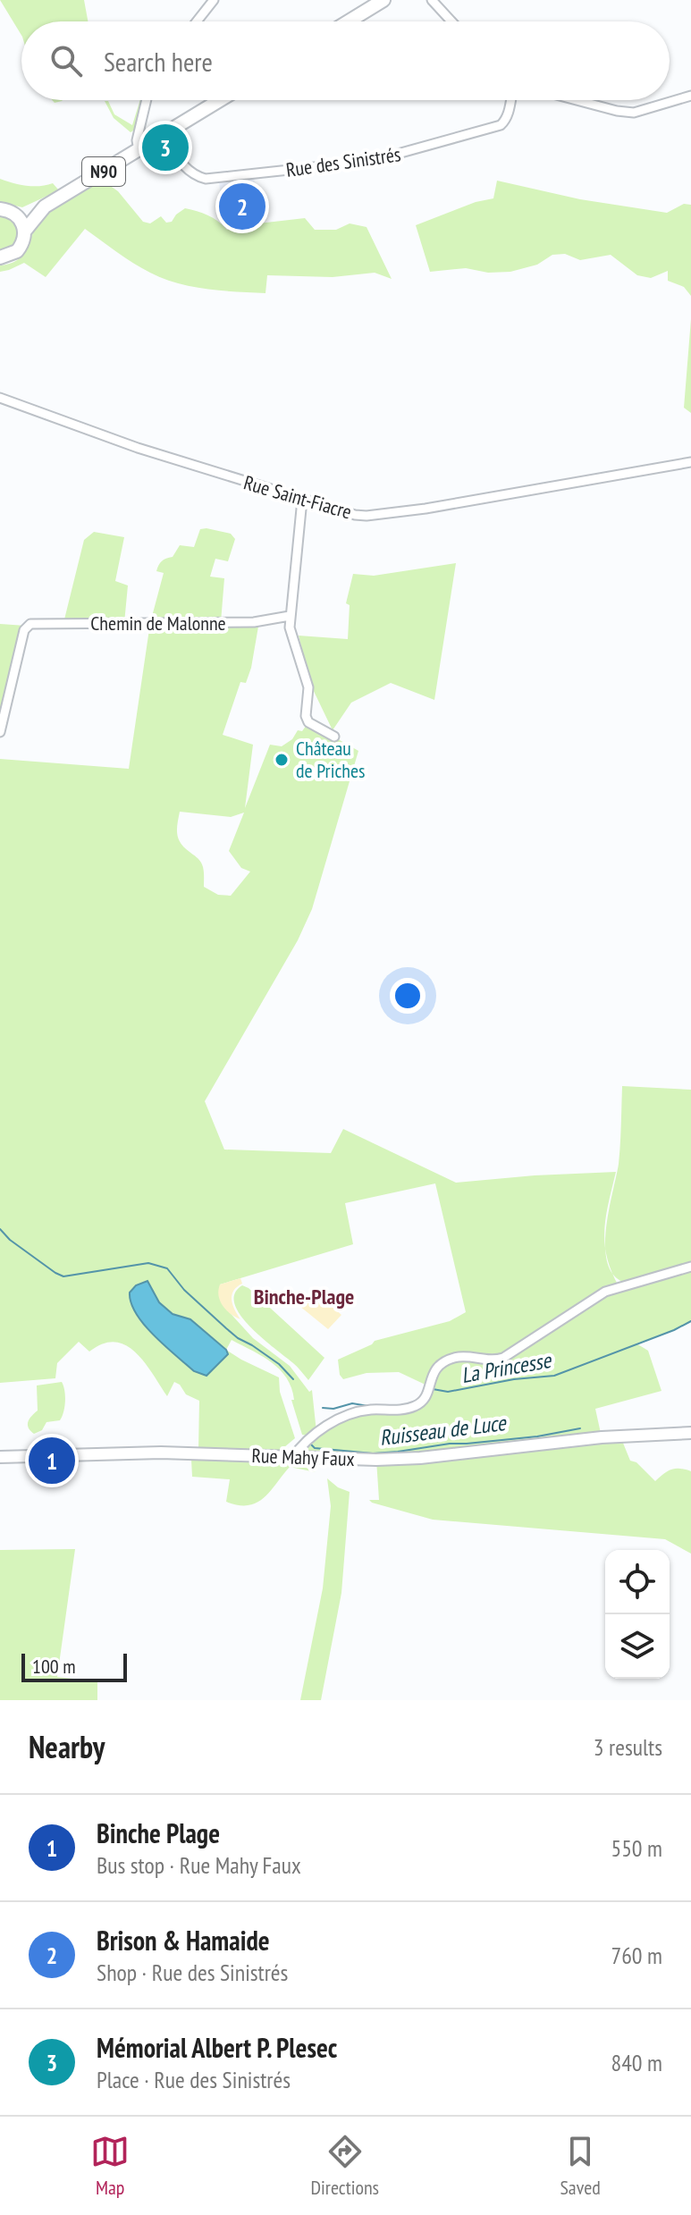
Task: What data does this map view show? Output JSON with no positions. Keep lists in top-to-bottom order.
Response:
{
  "streets": {
    "main road": ["N90"],
    "street": [
      "Rue des Sinistrés",
      "Rue Saint-Fiacre",
      "Chemin de Malonne",
      "Rue Mahy Faux"
    ]
  },
  "crossings": [
    ["Rue des Sinistrés", "N90"]
  ],
  "districts": ["Binche-Plage"],
  "water": ["La Princesse", "Ruisseau de Luce"],
  "places": ["Château de Priches"],
  "scale_bar": "100 m",
  "page": {
    "search": "Search here",
    "pins": ["3", "2", "1"],
    "scale": "100 m",
    "heading": ["Nearby", "3 results"],
    "list": [
      {
        "mark": "1",
        "name": "Binche Plage",
        "note": "Bus stop · Rue Mahy Faux",
        "value": "550 m"
      },
      {
        "mark": "2",
        "name": "Brison & Hamaide",
        "note": "Shop · Rue des Sinistrés",
        "value": "760 m"
      },
      {
        "mark": "3",
        "name": "Mémorial Albert P. Plesec",
        "note": "Place · Rue des Sinistrés",
        "value": "840 m"
      }
    ],
    "nav": ["Map", "Directions", "Saved"]
  }
}
